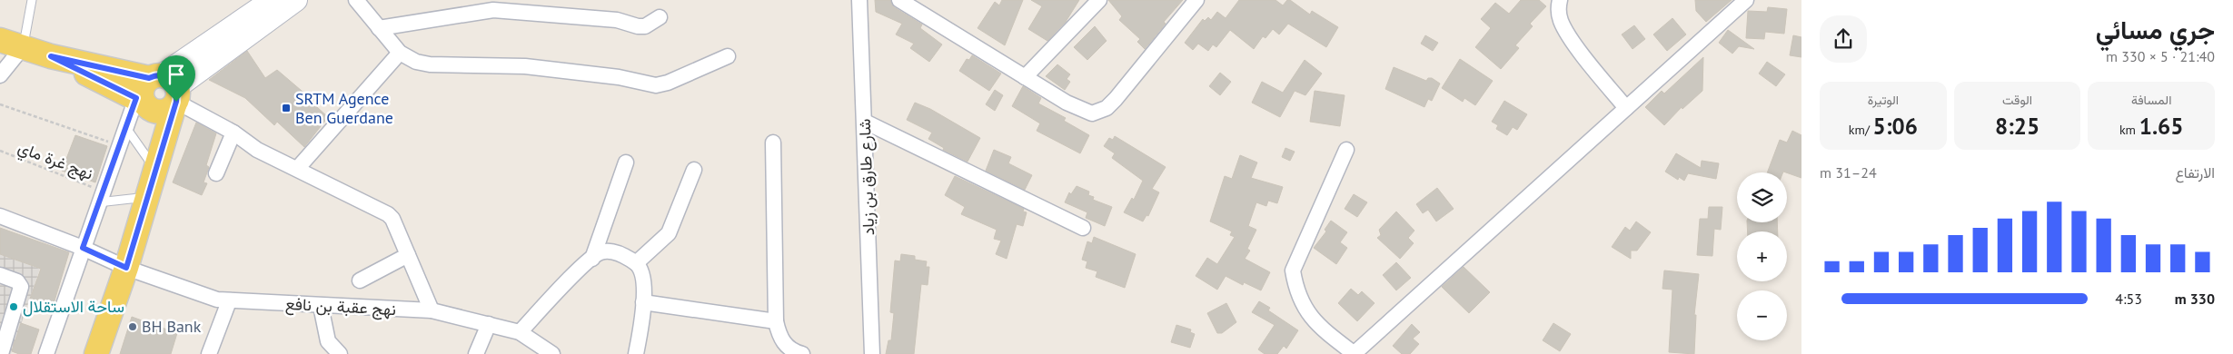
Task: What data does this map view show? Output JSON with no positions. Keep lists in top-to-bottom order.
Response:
{
  "streets": {
    "street": ["شارع طارق بن زياد", "نهج عقبة بن نافع"],
    "path": ["نهج غرة ماي"]
  },
  "places": {
    "transit": ["SRTM Agence Ben Guerdane"],
    "other": ["ساحة الاستقلال", "BH Bank"]
  },
  "page": {
    "heading": ["جري مسائي", "21:40 · 5 × 330 m"],
    "stats": [
      ["المسافة", "1.65 km"],
      ["الوقت", "8:25"],
      ["الوتيرة", "5:06 /km"]
    ],
    "chart": ["الارتفاع", "24–31 m"],
    "map_buttons": ["+", "−"],
    "list": [
      {
        "name": "330 m",
        "note": "4:53"
      }
    ]
  }
}
